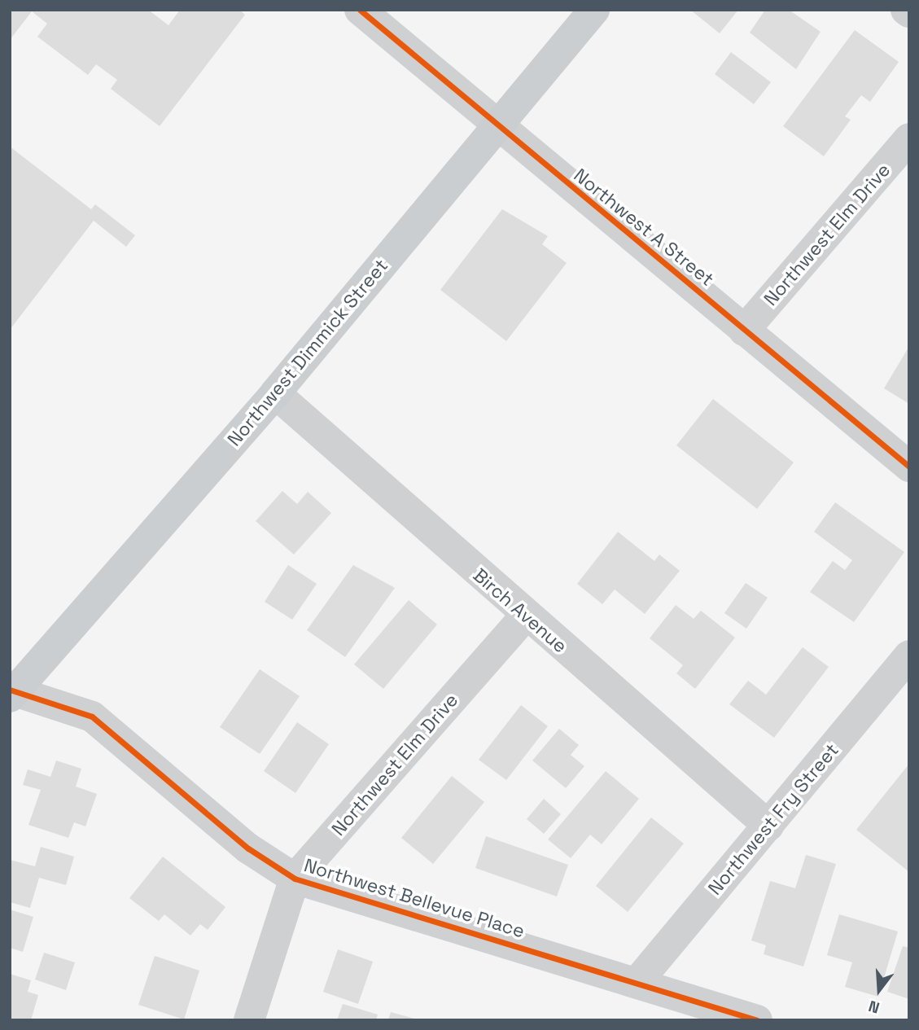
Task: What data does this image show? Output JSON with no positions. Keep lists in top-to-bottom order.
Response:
{
  "streets": {
    "main road": ["Northwest Dimmick Street"],
    "street": [
      "Northwest A Street",
      "Northwest Elm Drive",
      "Birch Avenue",
      "Northwest Fry Street",
      "Northwest Bellevue Place"
    ]
  },
  "crossings": [
    ["Northwest A Street", "Northwest Elm Drive"],
    ["Northwest A Street", "Northwest Dimmick Street"],
    ["Northwest Elm Drive", "Birch Avenue"],
    ["Northwest Elm Drive", "Northwest Bellevue Place"],
    ["Northwest Dimmick Street", "Birch Avenue"],
    ["Northwest Dimmick Street", "Northwest Bellevue Place"],
    ["Birch Avenue", "Northwest Fry Street"],
    ["Northwest Fry Street", "Northwest Bellevue Place"]
  ],
  "north": "bottom"
}
